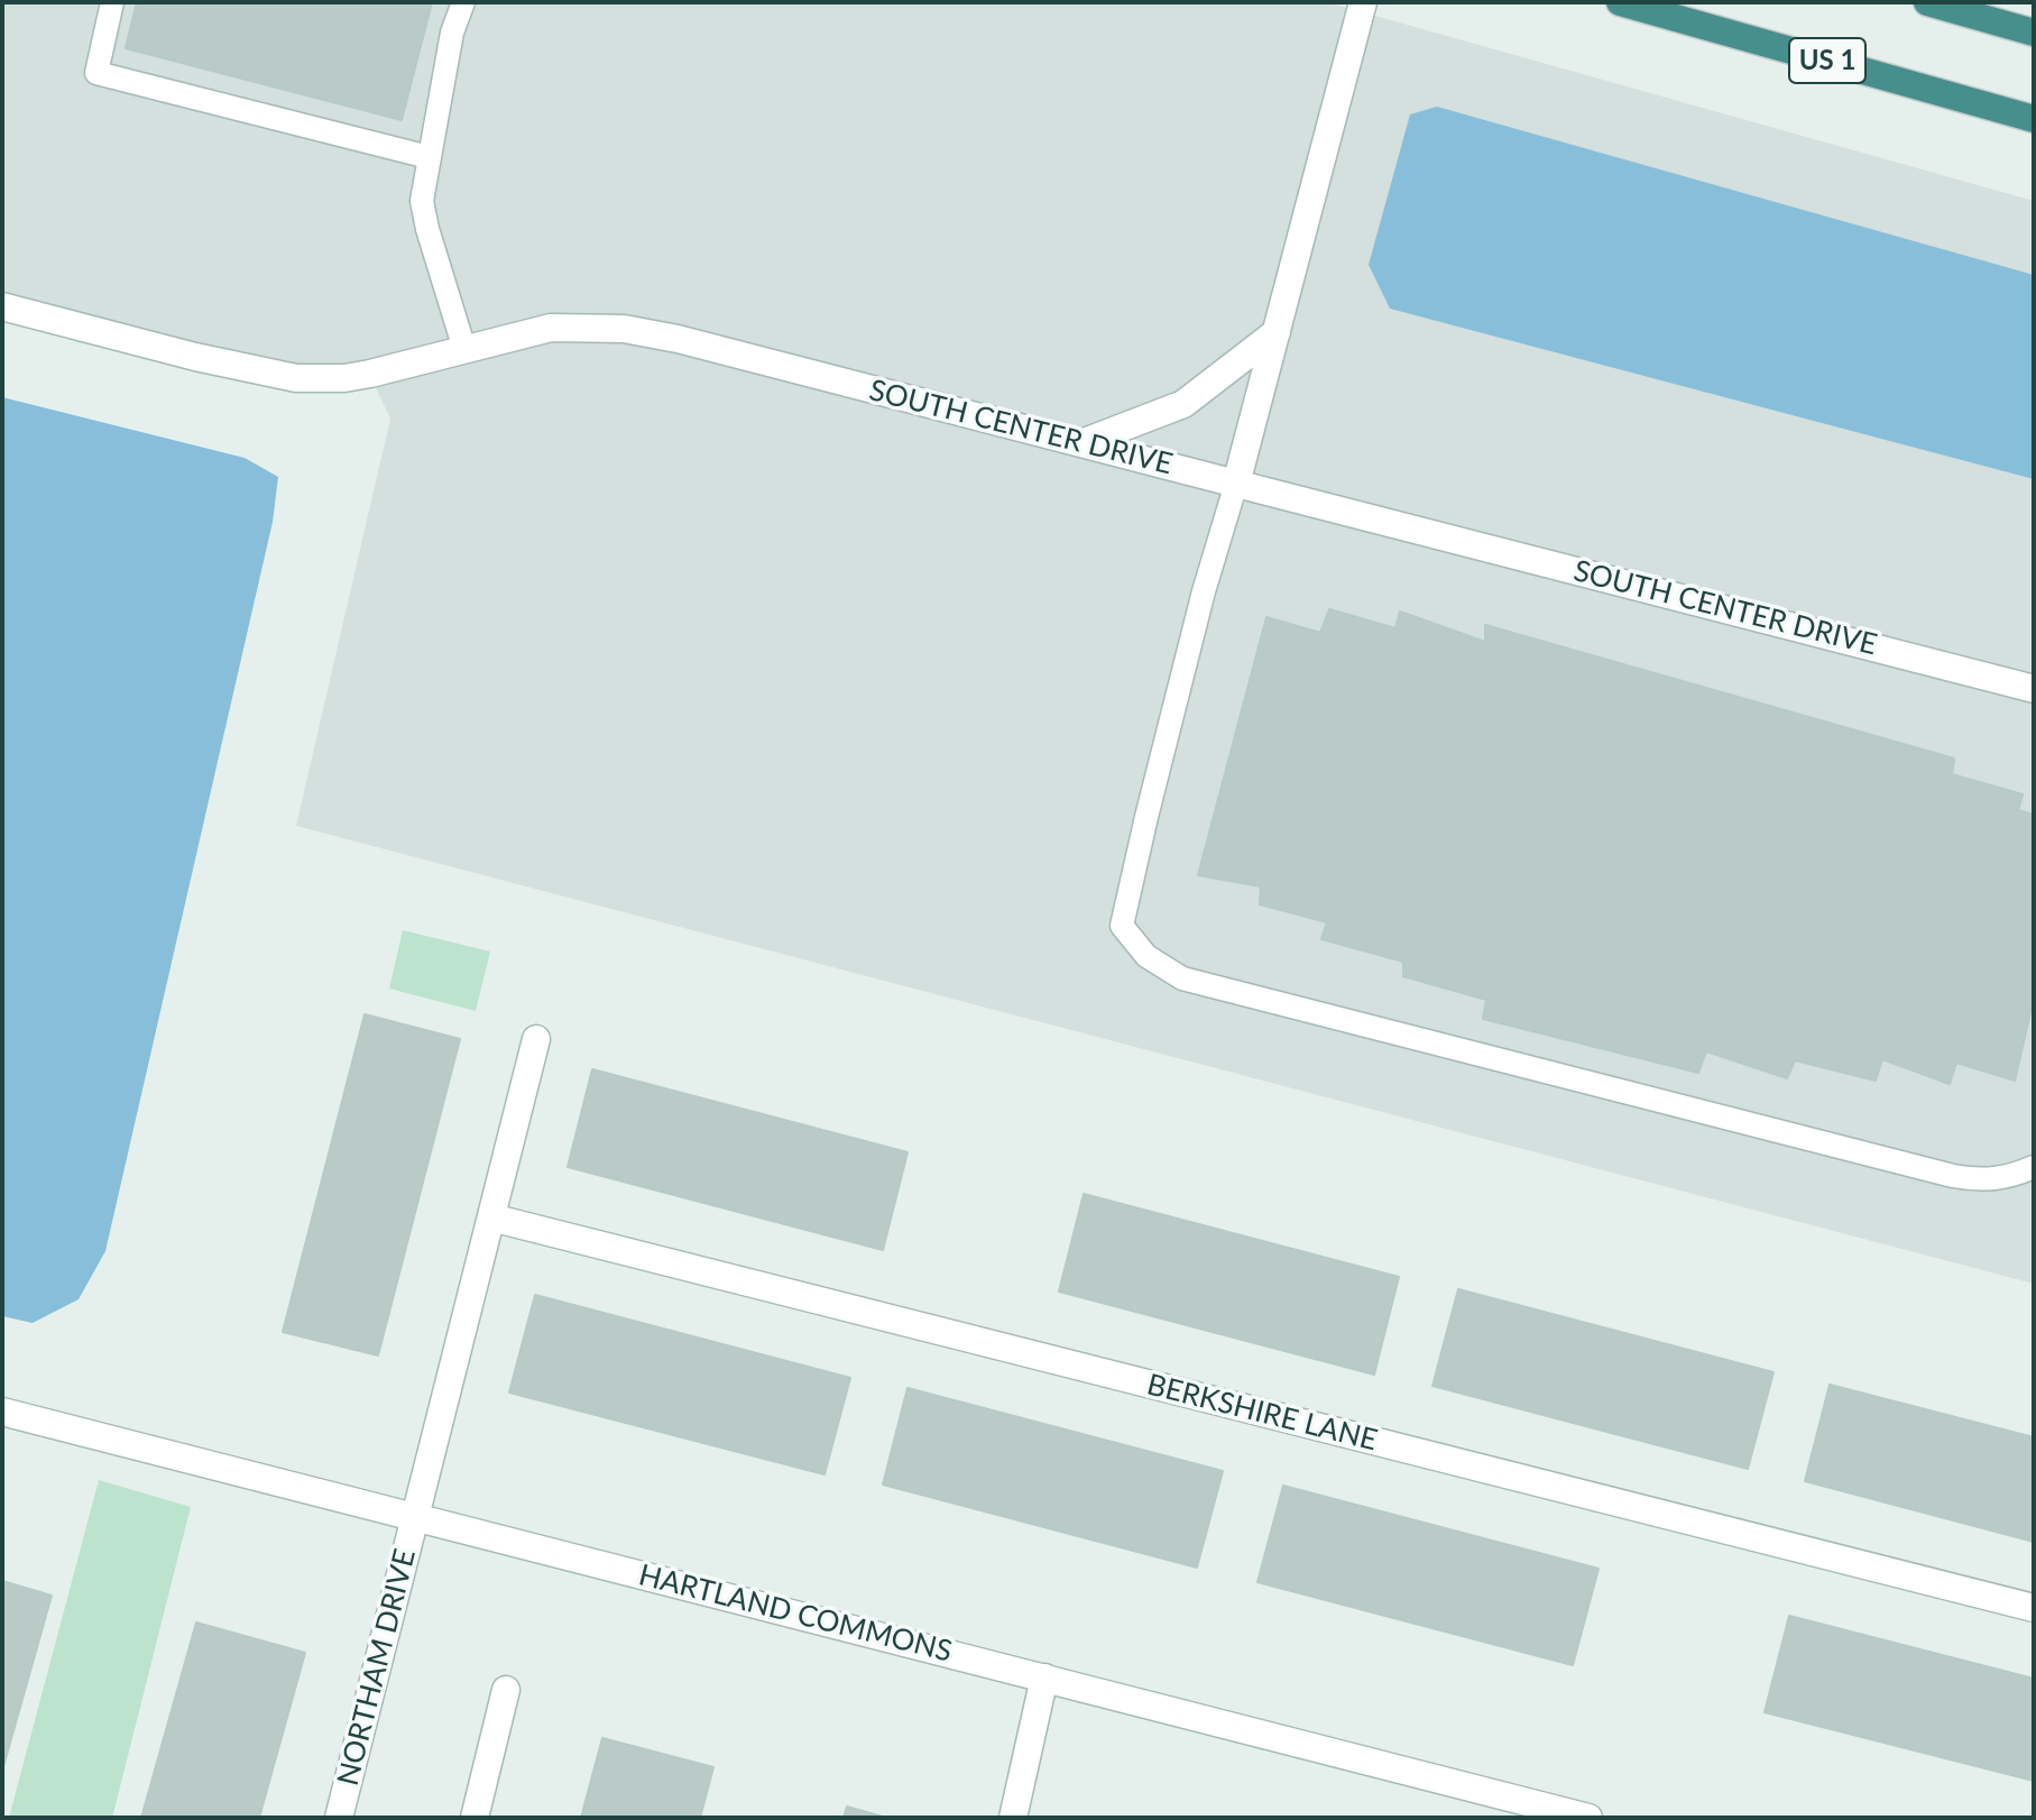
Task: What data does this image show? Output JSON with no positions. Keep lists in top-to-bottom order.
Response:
{
  "streets": {
    "highway": ["US 1"],
    "street": [
      "SOUTH CENTER DRIVE",
      "BERKSHIRE LANE",
      "HARTLAND COMMONS",
      "NORTHAM DRIVE"
    ]
  },
  "crossings": [
    ["BERKSHIRE LANE", "NORTHAM DRIVE"],
    ["HARTLAND COMMONS", "NORTHAM DRIVE"]
  ]
}
